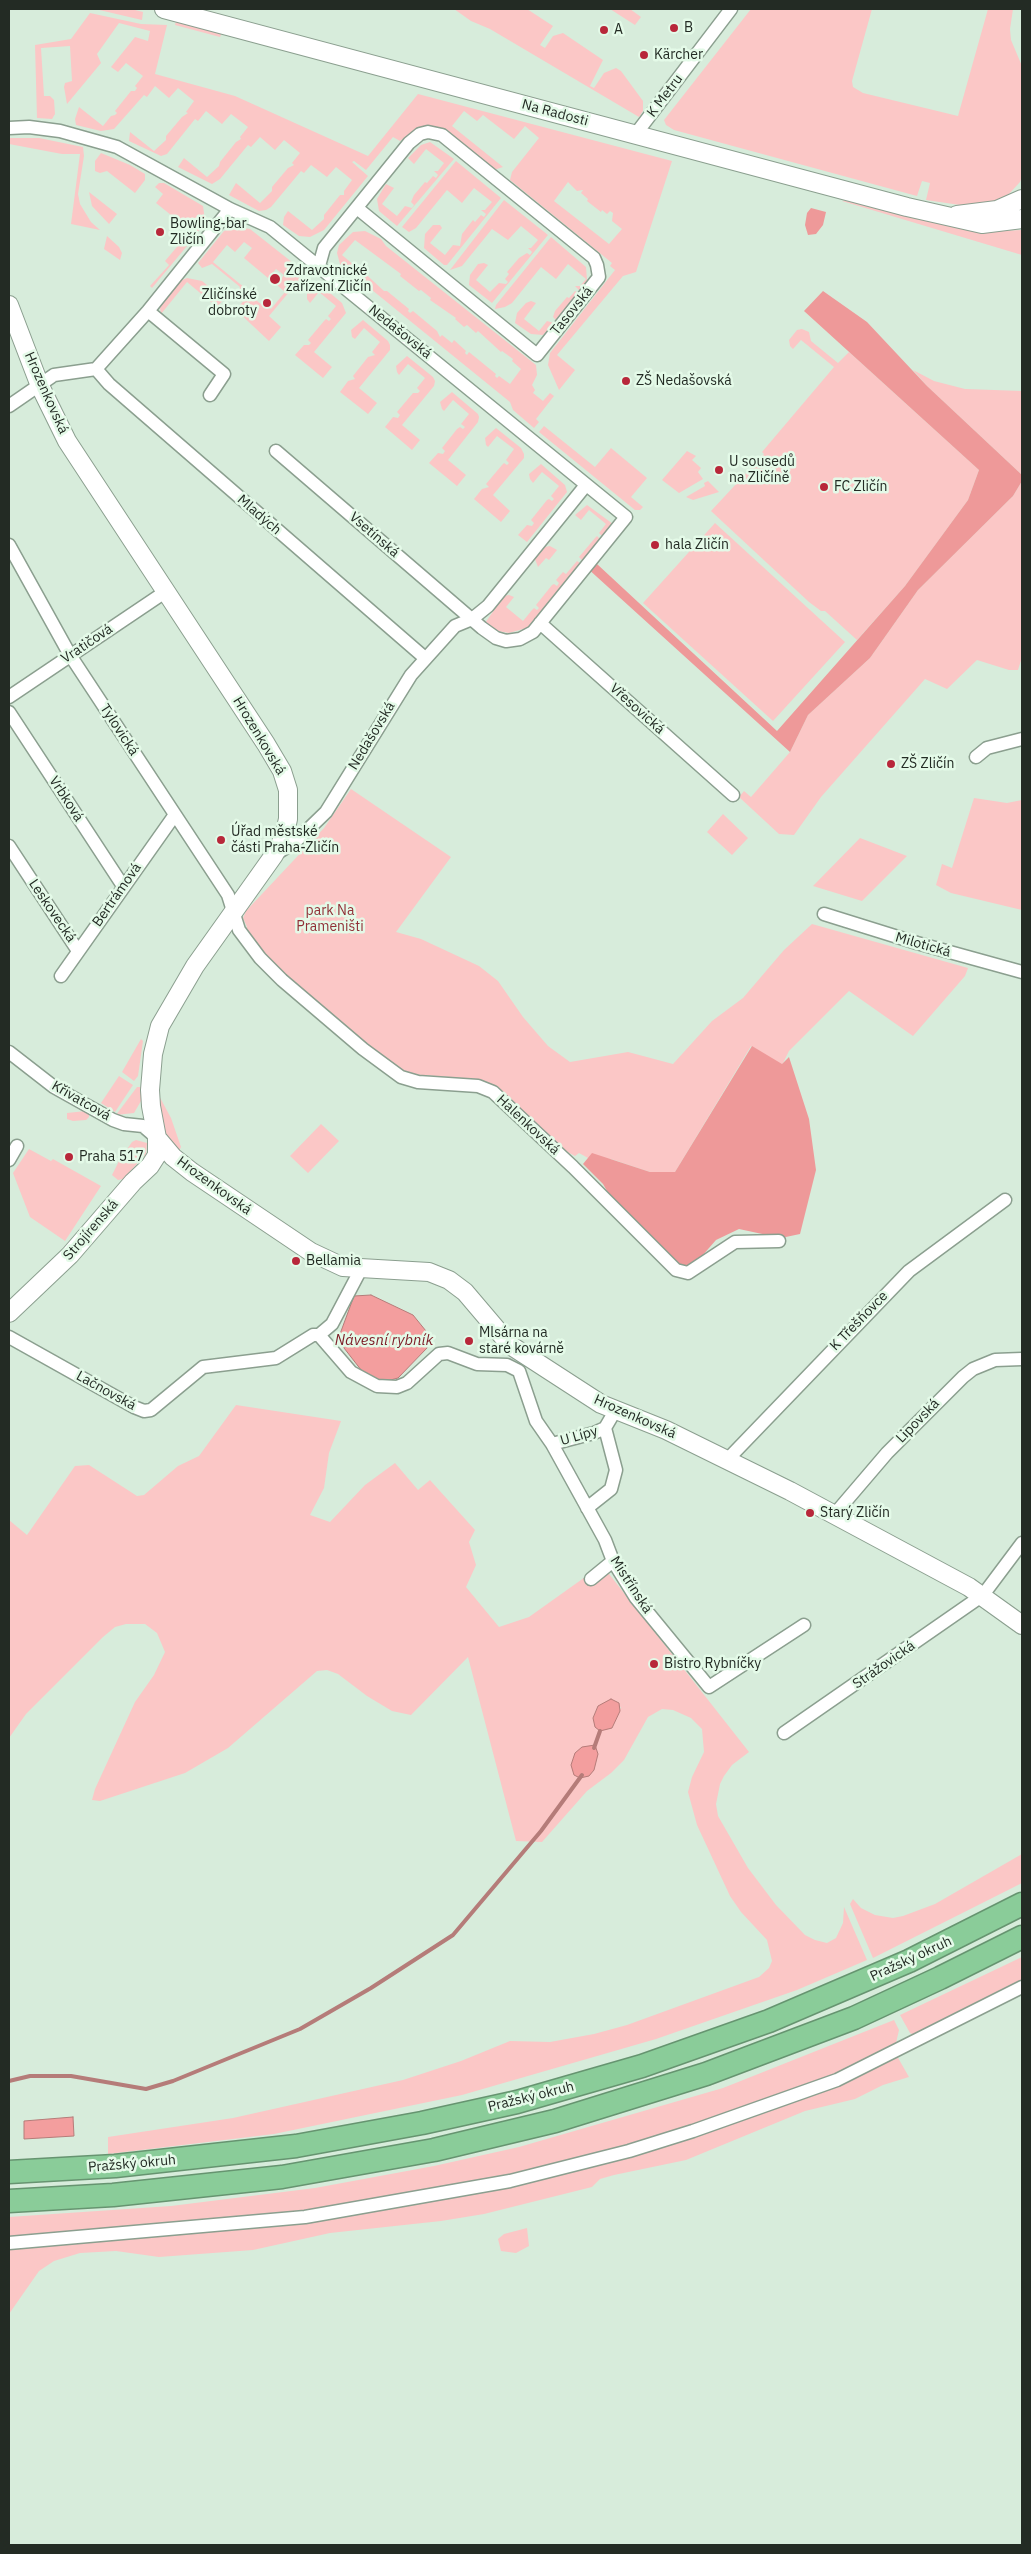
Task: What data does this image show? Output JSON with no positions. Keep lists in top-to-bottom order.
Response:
{
  "streets": {
    "highway": ["Pražský okruh"],
    "street": [
      "K Metru",
      "Na Radosti",
      "Tasovská",
      "Nedašovská",
      "Hrozenkovská",
      "Mladých",
      "Vsetínská",
      "Vratičová",
      "Vřesovická",
      "Tylovická",
      "Vrbková",
      "Bertrámová",
      "Leskovecká",
      "Milotická",
      "Křivatcová",
      "Halenkovská",
      "Strojírenská",
      "K Třešňovce",
      "Lačnovská",
      "Lipovská",
      "U Lípy",
      "Mistřínská",
      "Strážovická"
    ]
  },
  "crossings": [
    ["K Metru", "Na Radosti"],
    ["Tasovská", "Nedašovská"],
    ["Nedašovská", "Hrozenkovská"],
    ["Nedašovská", "Mladých"],
    ["Nedašovská", "Vsetínská"],
    ["Nedašovská", "Vřesovická"],
    ["Hrozenkovská", "Vratičová"],
    ["Hrozenkovská", "Tylovická"],
    ["Hrozenkovská", "Křivatcová"],
    ["Hrozenkovská", "Halenkovská"],
    ["Hrozenkovská", "Strojírenská"],
    ["Hrozenkovská", "K Třešňovce"],
    ["Hrozenkovská", "Lačnovská"],
    ["Hrozenkovská", "Lipovská"],
    ["Hrozenkovská", "U Lípy"],
    ["Hrozenkovská", "Mistřínská"],
    ["Hrozenkovská", "Strážovická"],
    ["Vratičová", "Tylovická"],
    ["Tylovická", "Bertrámová"],
    ["Tylovická", "Halenkovská"],
    ["Vrbková", "Bertrámová"],
    ["Bertrámová", "Leskovecká"],
    ["Křivatcová", "Strojírenská"],
    ["U Lípy", "Mistřínská"]
  ],
  "water": ["Návesní rybník"],
  "parks": ["park Na Prameništi"],
  "places": [
    "B",
    "A",
    "Kärcher",
    "Bowling-bar Zličín",
    "Zdravotnické zařízení Zličín",
    "Zličínské dobroty",
    "ZŠ Nedašovská",
    "U sousedů na Zličíně",
    "FC Zličín",
    "hala Zličín",
    "ZŠ Zličín",
    "Úřad městské části Praha-Zličín",
    "Praha 517",
    "Bellamia",
    "Mlsárna na staré kovárně",
    "Starý Zličín",
    "Bistro Rybníčky"
  ]
}
